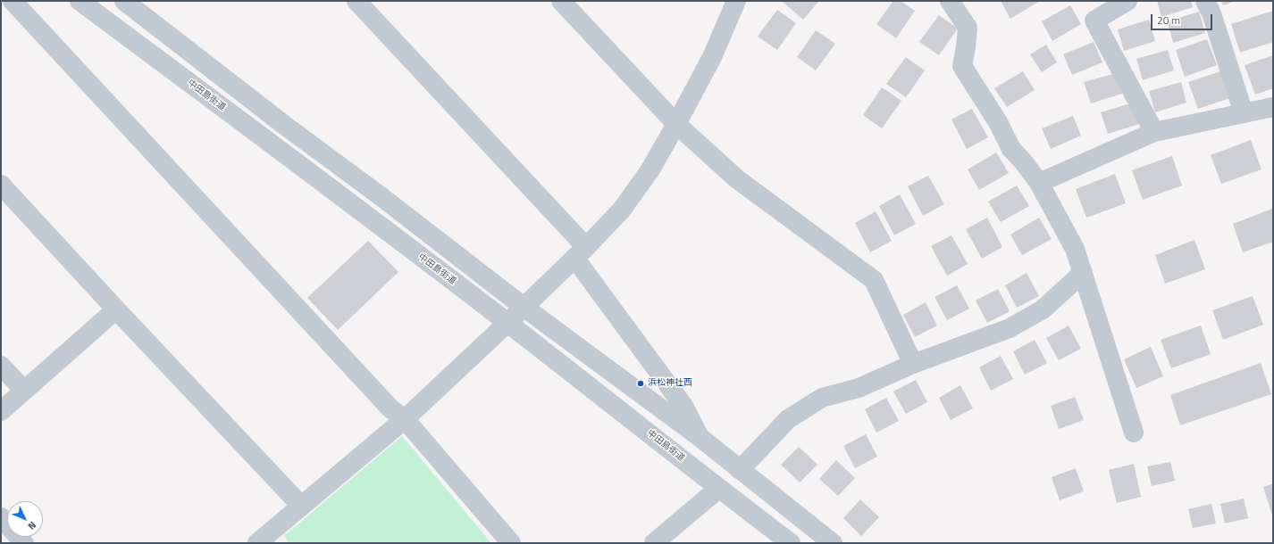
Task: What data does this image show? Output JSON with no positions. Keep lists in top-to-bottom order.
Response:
{
  "streets": {
    "street": ["中田島街道"]
  },
  "places": ["浜松神社西"],
  "scale_bar": "20 m",
  "north": "bottom right"
}
